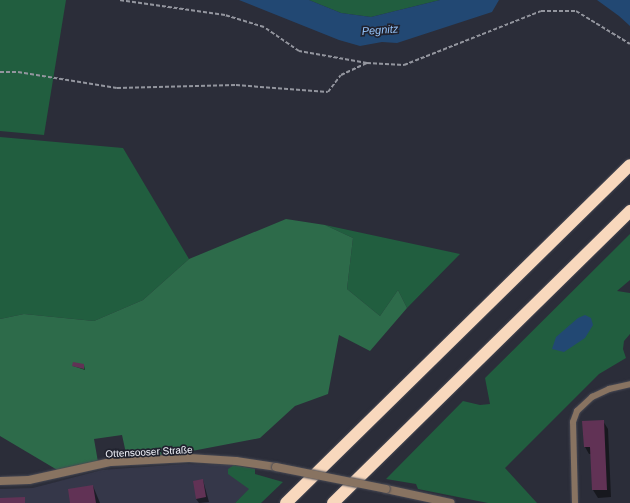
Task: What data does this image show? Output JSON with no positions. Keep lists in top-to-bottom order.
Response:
{
  "streets": {
    "street": ["Ottensooser Straße"]
  },
  "water": ["Pegnitz"]
}
